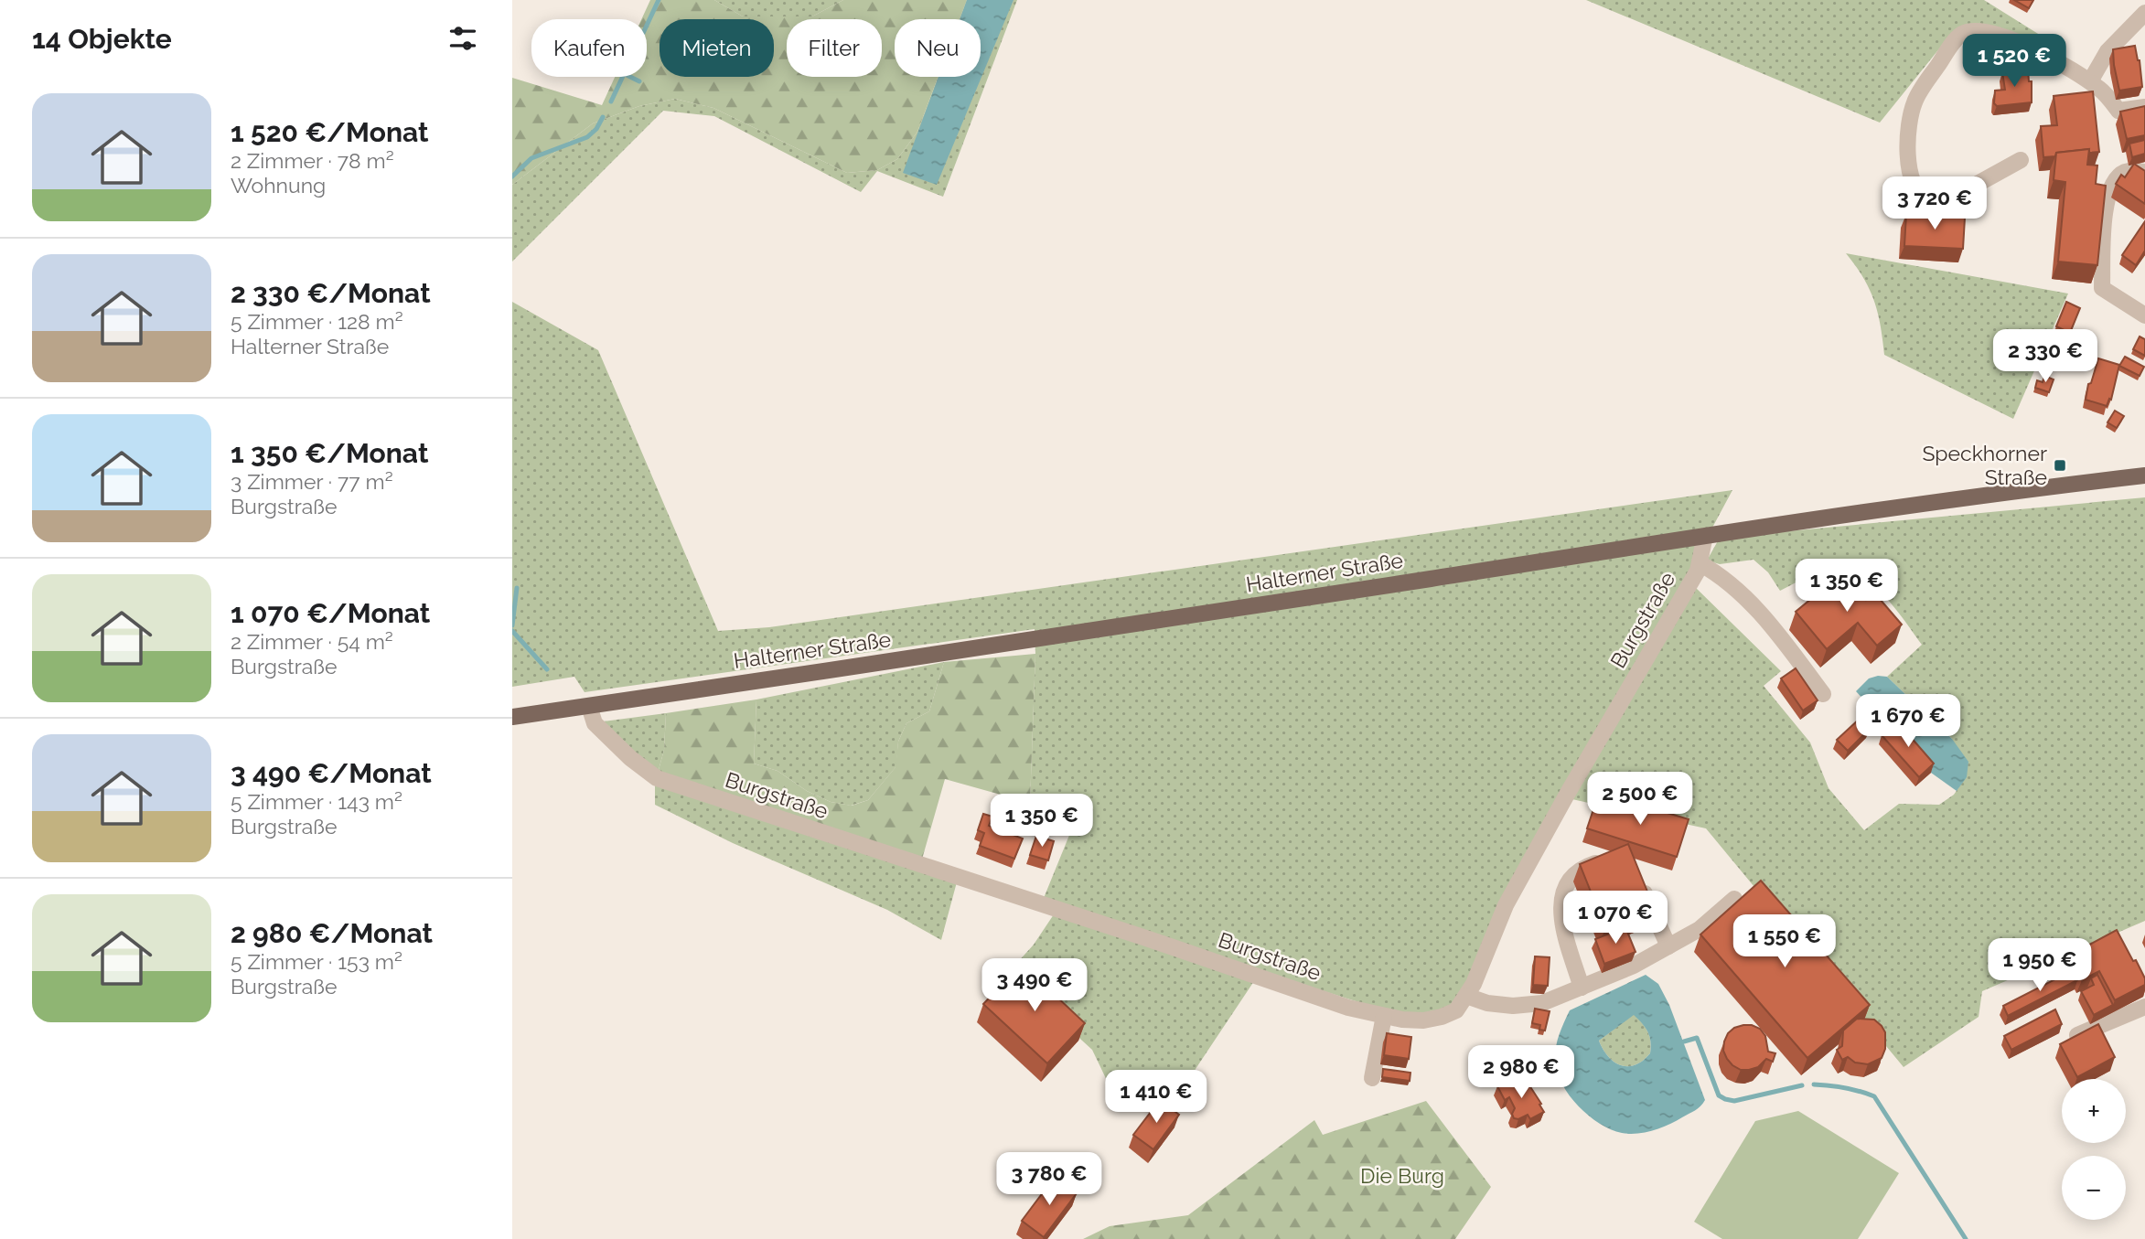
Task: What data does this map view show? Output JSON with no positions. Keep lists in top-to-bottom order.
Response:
{
  "streets": {
    "main road": ["Halterner Straße"],
    "street": ["Burgstraße"]
  },
  "crossings": [
    ["Halterner Straße", "Burgstraße"]
  ],
  "parks": ["Die Burg"],
  "places": {
    "transit": ["Speckhorner Straße"]
  },
  "page": {
    "heading": "14 Objekte",
    "chip": [
      "Kaufen",
      "Mieten",
      "Filter",
      "Neu"
    ],
    "price": [
      "1 520 €",
      "3 720 €",
      "2 330 €",
      "1 350 €",
      "1 670 €",
      "2 500 €",
      "1 350 €",
      "1 070 €",
      "1 550 €",
      "1 950 €",
      "3 490 €",
      "2 980 €",
      "1 410 €",
      "3 780 €"
    ],
    "list": [
      {
        "name": "1 520 €/Monat",
        "note": "2 Zimmer · 78 m² · Wohnung"
      },
      {
        "name": "2 330 €/Monat",
        "note": "5 Zimmer · 128 m² · Halterner Straße"
      },
      {
        "name": "1 350 €/Monat",
        "note": "3 Zimmer · 77 m² · Burgstraße"
      },
      {
        "name": "1 070 €/Monat",
        "note": "2 Zimmer · 54 m² · Burgstraße"
      },
      {
        "name": "3 490 €/Monat",
        "note": "5 Zimmer · 143 m² · Burgstraße"
      },
      {
        "name": "2 980 €/Monat",
        "note": "5 Zimmer · 153 m² · Burgstraße"
      }
    ],
    "map_buttons": ["+", "−"]
  }
}
